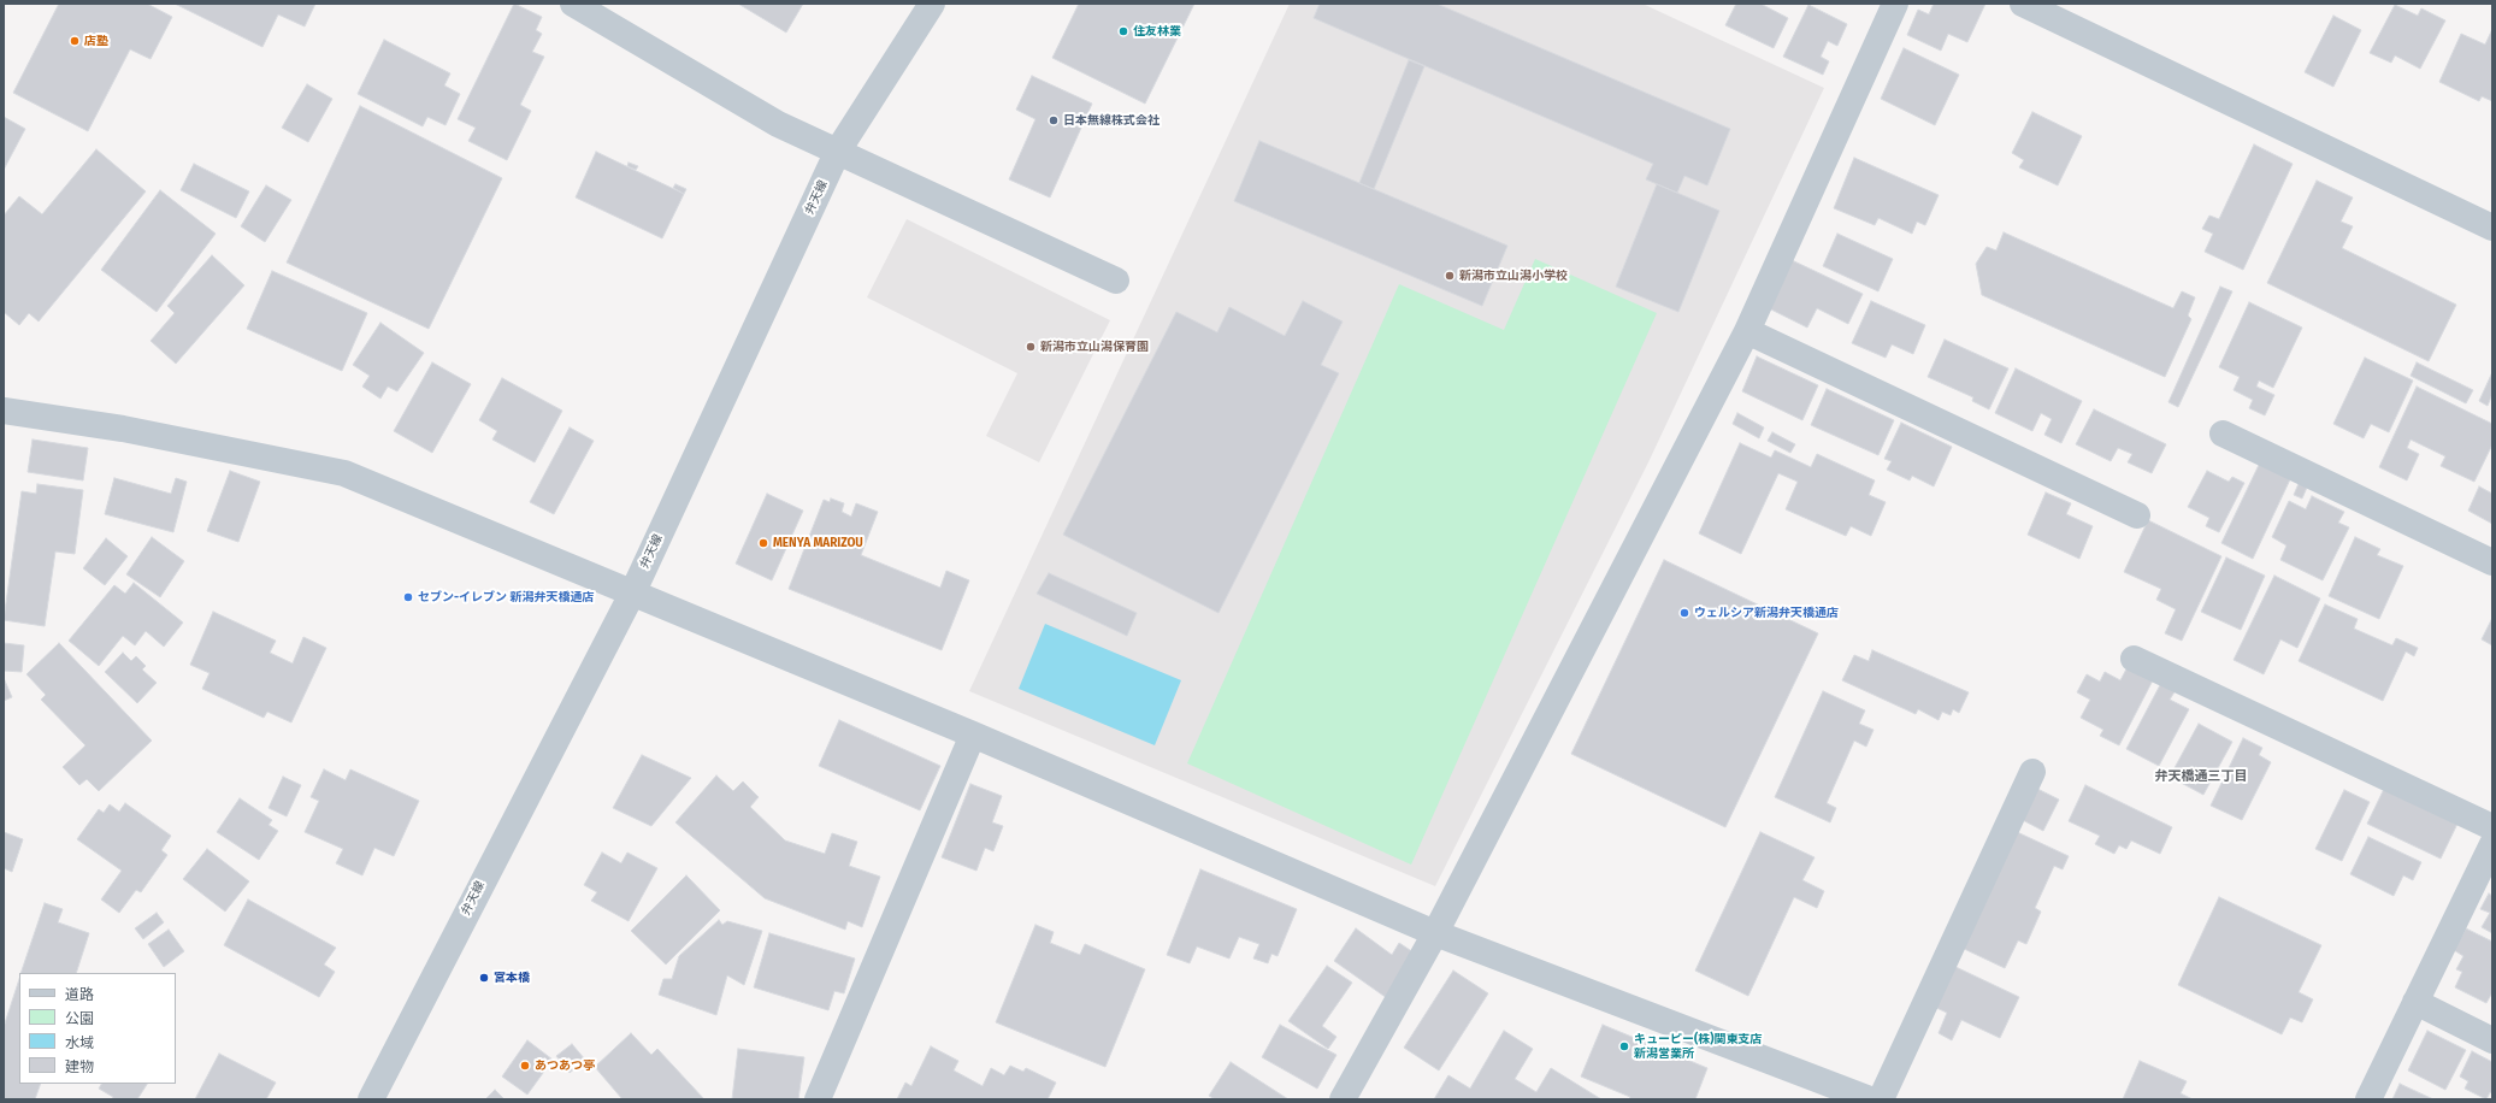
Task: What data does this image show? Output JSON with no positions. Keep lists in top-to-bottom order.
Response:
{
  "streets": {
    "street": ["弁天線"]
  },
  "districts": ["弁天橋通三丁目"],
  "places": [
    "住友林業",
    "店塾",
    "日本無線株式会社",
    "新潟市立山潟小学校",
    "新潟市立山潟保育園",
    "MENYA MARIZOU",
    "セブン-イレブン 新潟弁天橋通店",
    "ウェルシア新潟弁天橋通店",
    "宮本橋",
    "キューピー(株)関東支店 新潟営業所",
    "あつあつ亭"
  ],
  "legend": [
    "道路",
    "公園",
    "水域",
    "建物"
  ]
}
